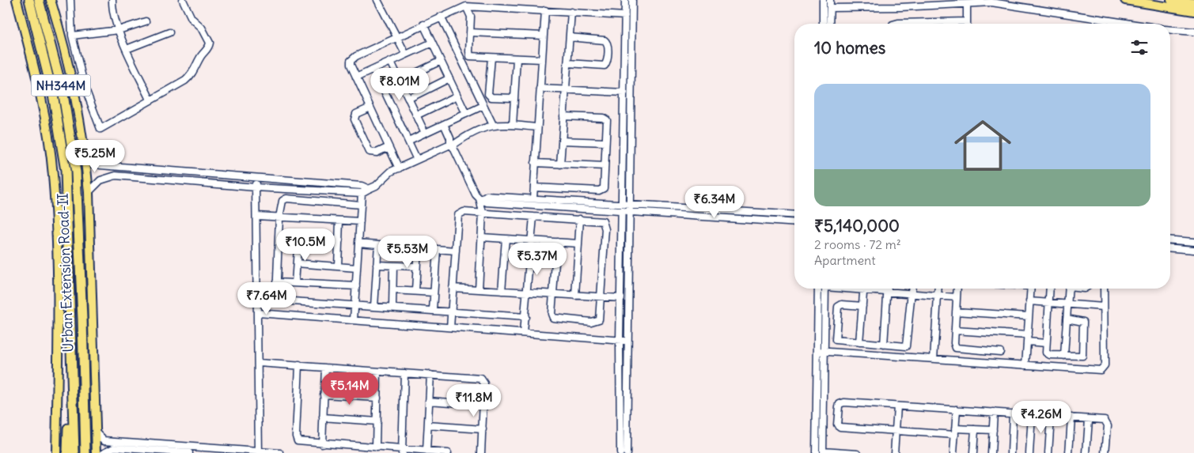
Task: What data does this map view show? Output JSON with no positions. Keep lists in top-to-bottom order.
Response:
{
  "streets": {
    "highway": ["NH344M", "Urban Extension Road-II"]
  },
  "page": {
    "heading": "10 homes",
    "price": [
      "₹8.01M",
      "₹5.25M",
      "₹6.34M",
      "₹10.5M",
      "₹5.53M",
      "₹5.37M",
      "₹7.64M",
      "₹5.14M",
      "₹11.8M",
      "₹4.26M"
    ],
    "list": [
      {
        "name": "₹5,140,000",
        "note": "2 rooms · 72 m² · Apartment"
      }
    ]
  }
}
